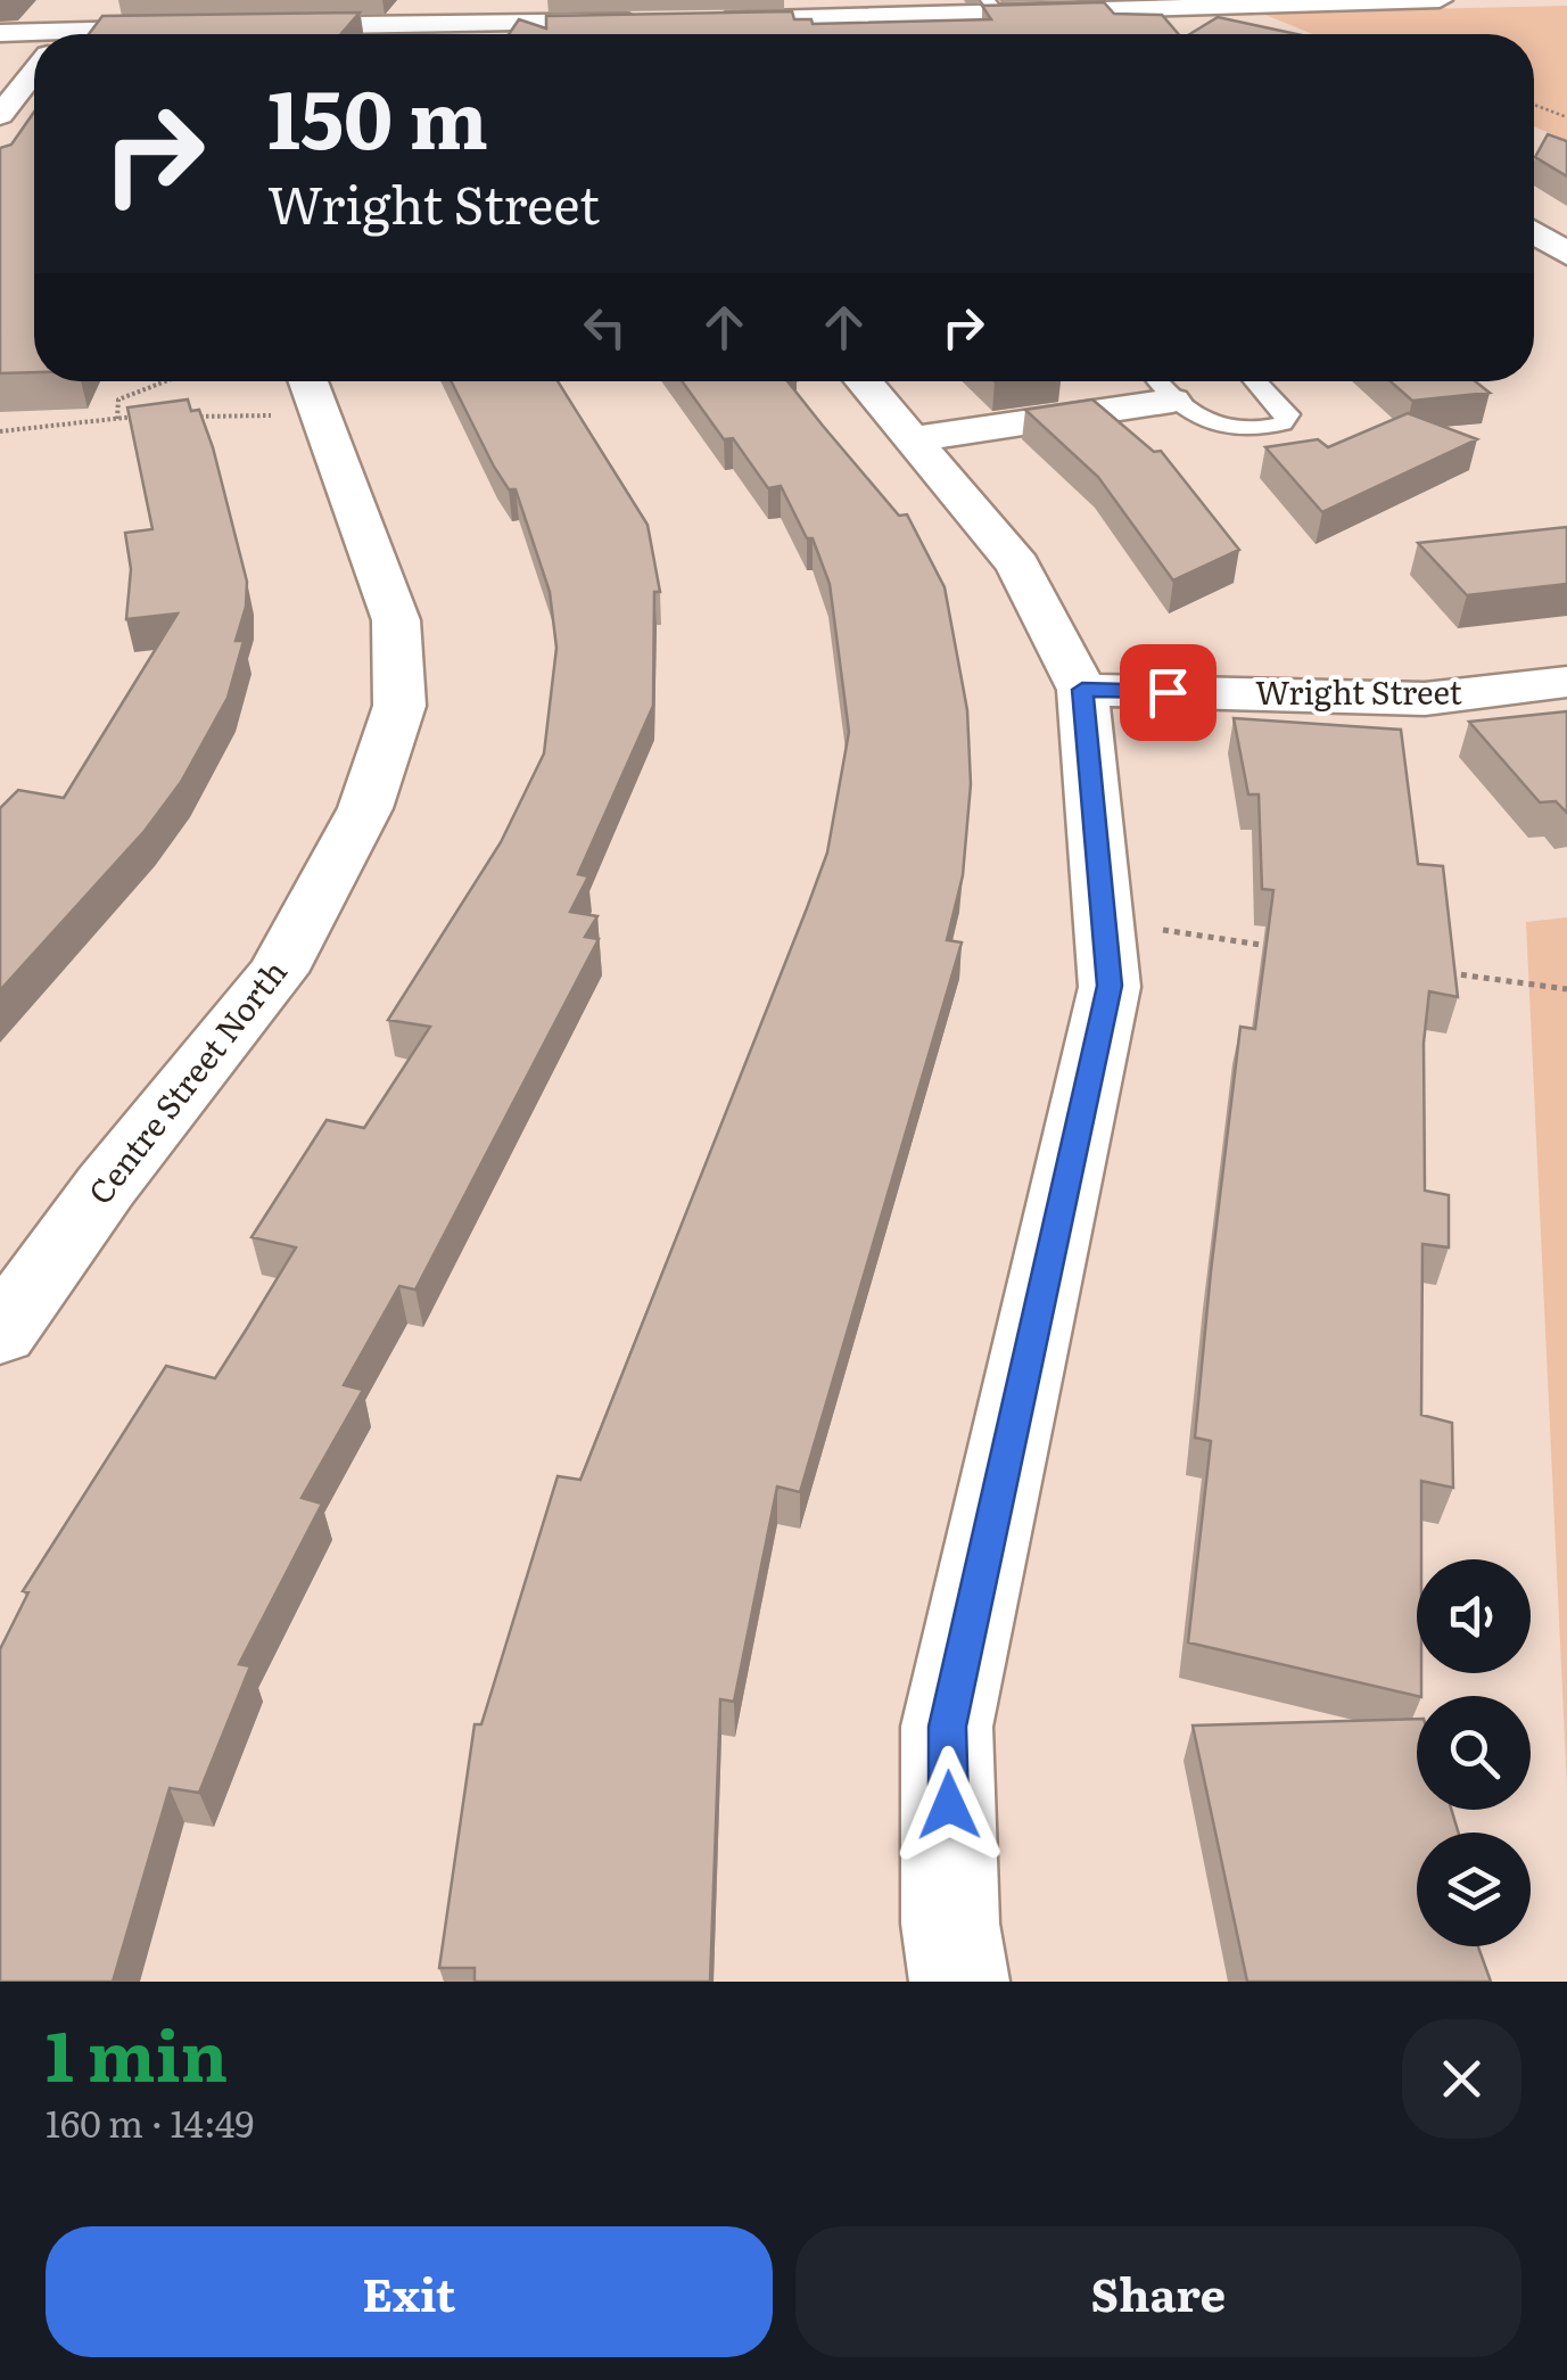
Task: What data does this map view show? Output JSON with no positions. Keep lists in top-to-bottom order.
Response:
{
  "streets": {
    "street": ["Wright Street", "Centre Street North"]
  },
  "page": {
    "turn": ["150 m", "Wright Street"],
    "heading": ["1 min", "160 m · 14:49"],
    "buttons": ["Exit", "Share"]
  }
}
